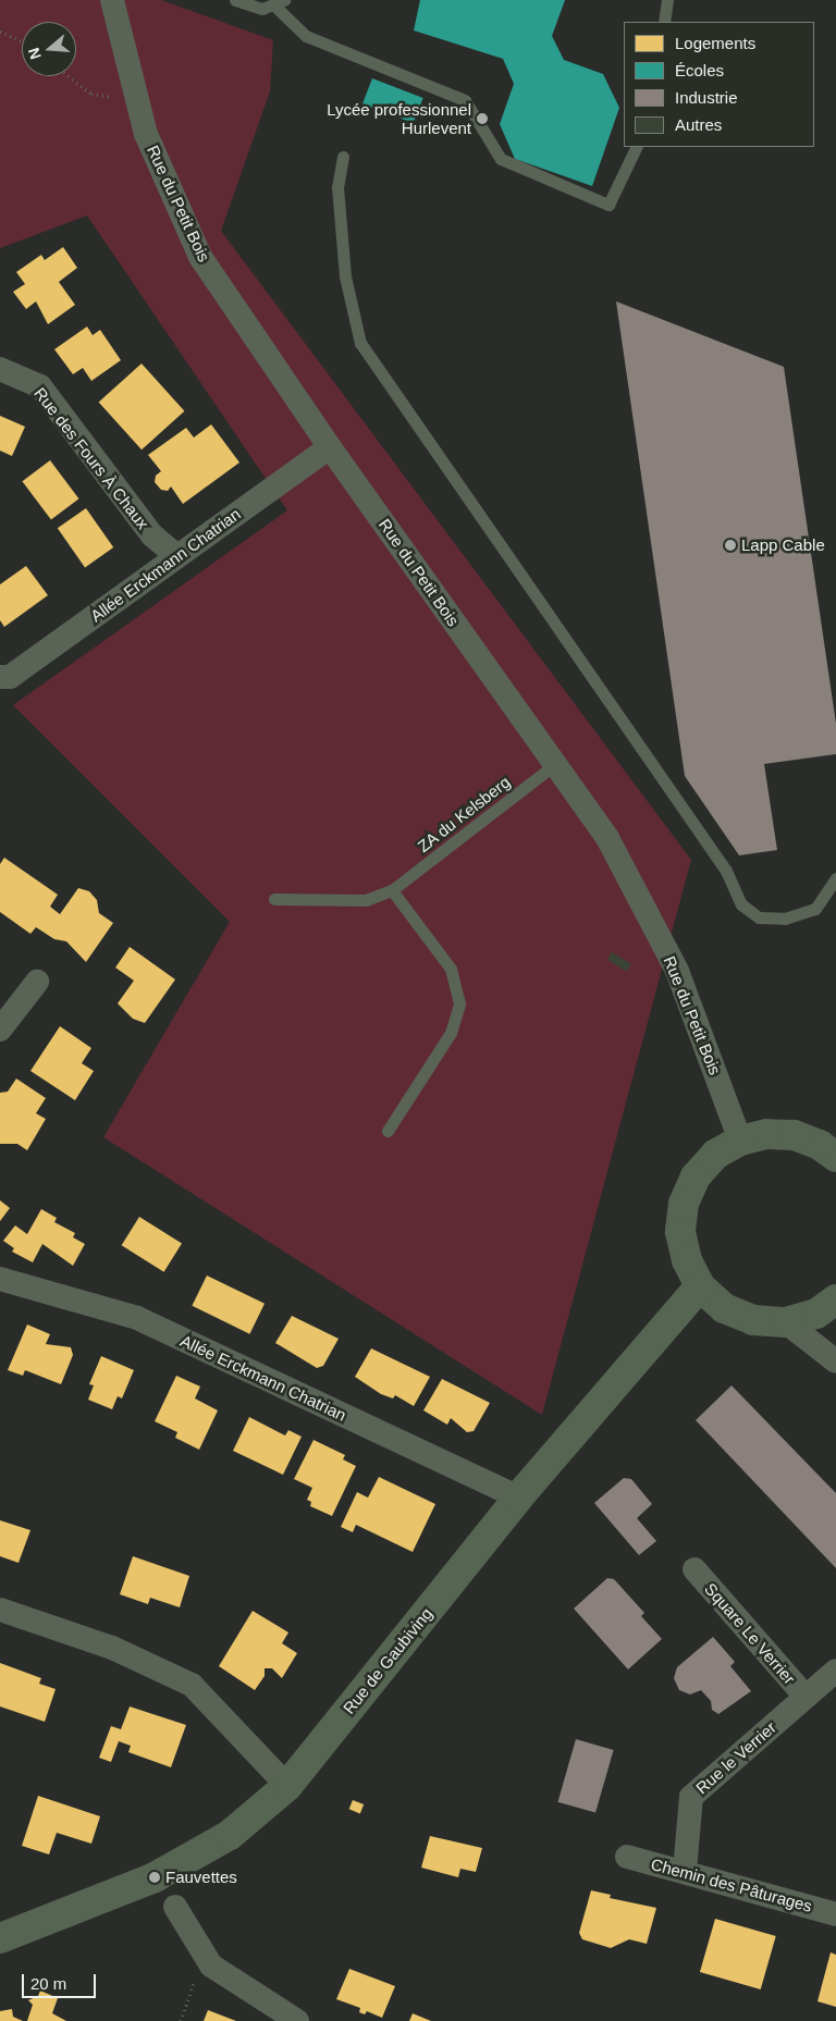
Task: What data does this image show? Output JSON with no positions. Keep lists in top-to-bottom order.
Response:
{
  "streets": {
    "main road": ["Rue de Gaubiving"],
    "street": [
      "Rue du Petit Bois",
      "Rue des Fours À Chaux",
      "Allée Erckmann Chatrian",
      "Square Le Verrier",
      "Rue le Verrier",
      "Chemin des Pâturages"
    ],
    "lane": ["ZA du Kelsberg"]
  },
  "crossings": [
    ["Rue du Petit Bois", "Allée Erckmann Chatrian"],
    ["Rue du Petit Bois", "ZA du Kelsberg"],
    ["Rue des Fours À Chaux", "Allée Erckmann Chatrian"],
    ["Allée Erckmann Chatrian", "Rue de Gaubiving"],
    ["Square Le Verrier", "Rue le Verrier"],
    ["Rue le Verrier", "Chemin des Pâturages"]
  ],
  "places": ["Lycée professionnel Hurlevent", "Lapp Cable", "Fauvettes"],
  "legend": [
    "Logements",
    "Écoles",
    "Industrie",
    "Autres"
  ],
  "scale_bar": "20 m",
  "north": "left"
}
